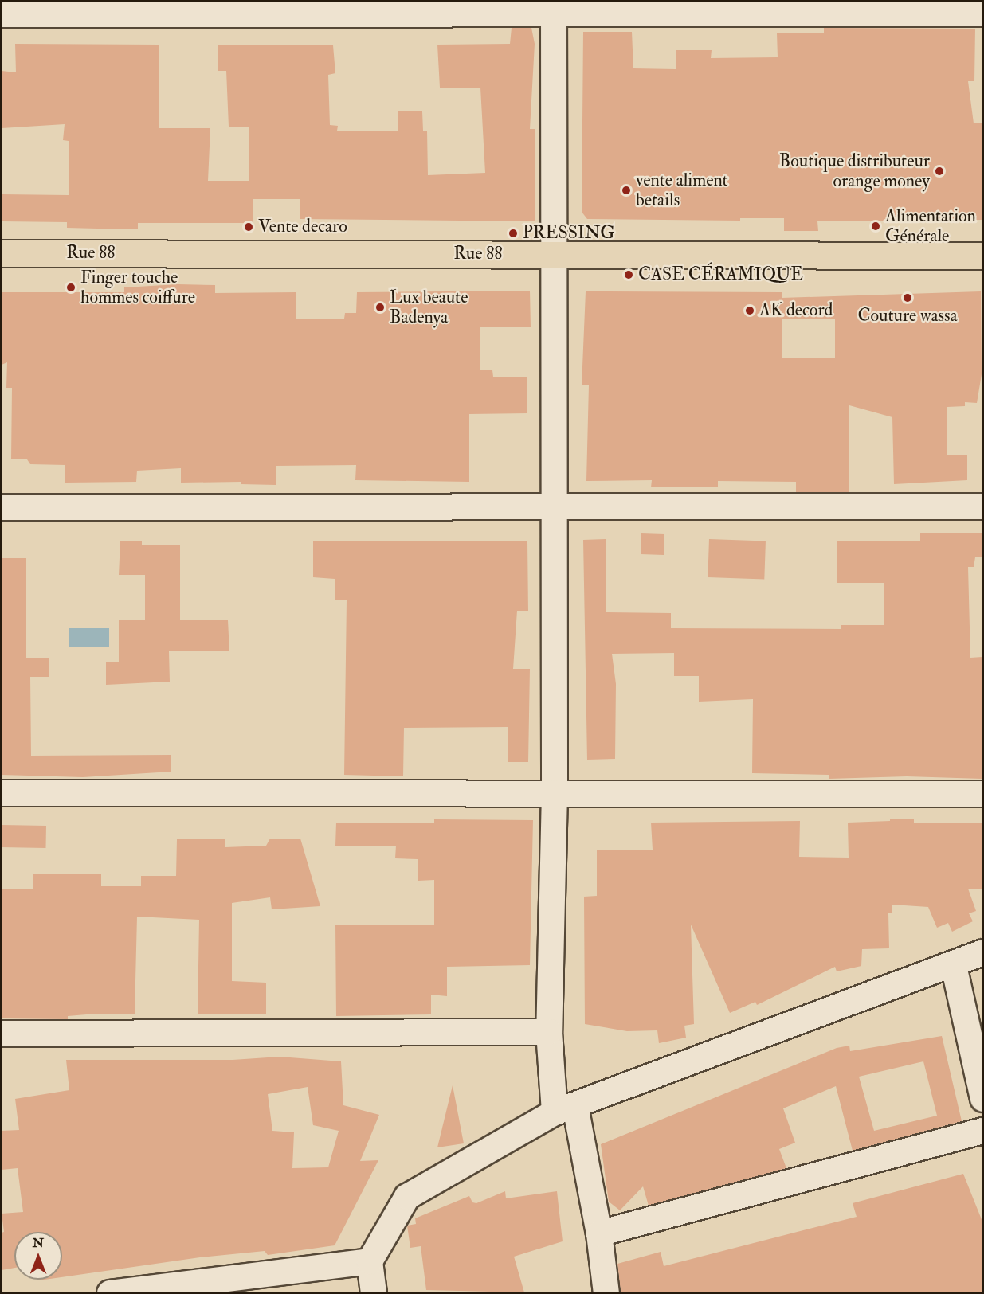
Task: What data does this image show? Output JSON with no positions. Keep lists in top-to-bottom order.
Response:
{
  "streets": {
    "main road": ["Rue 88"]
  },
  "places": [
    "Boutique distributeur orange money",
    "vente aliment betails",
    "Alimentation Générale",
    "Vente decaro",
    "PRESSING",
    "CASE CÉRAMIQUE",
    "Finger touche hommes coiffure",
    "Couture wassa",
    "Lux beaute Badenya",
    "AK decord"
  ],
  "north": "top"
}
